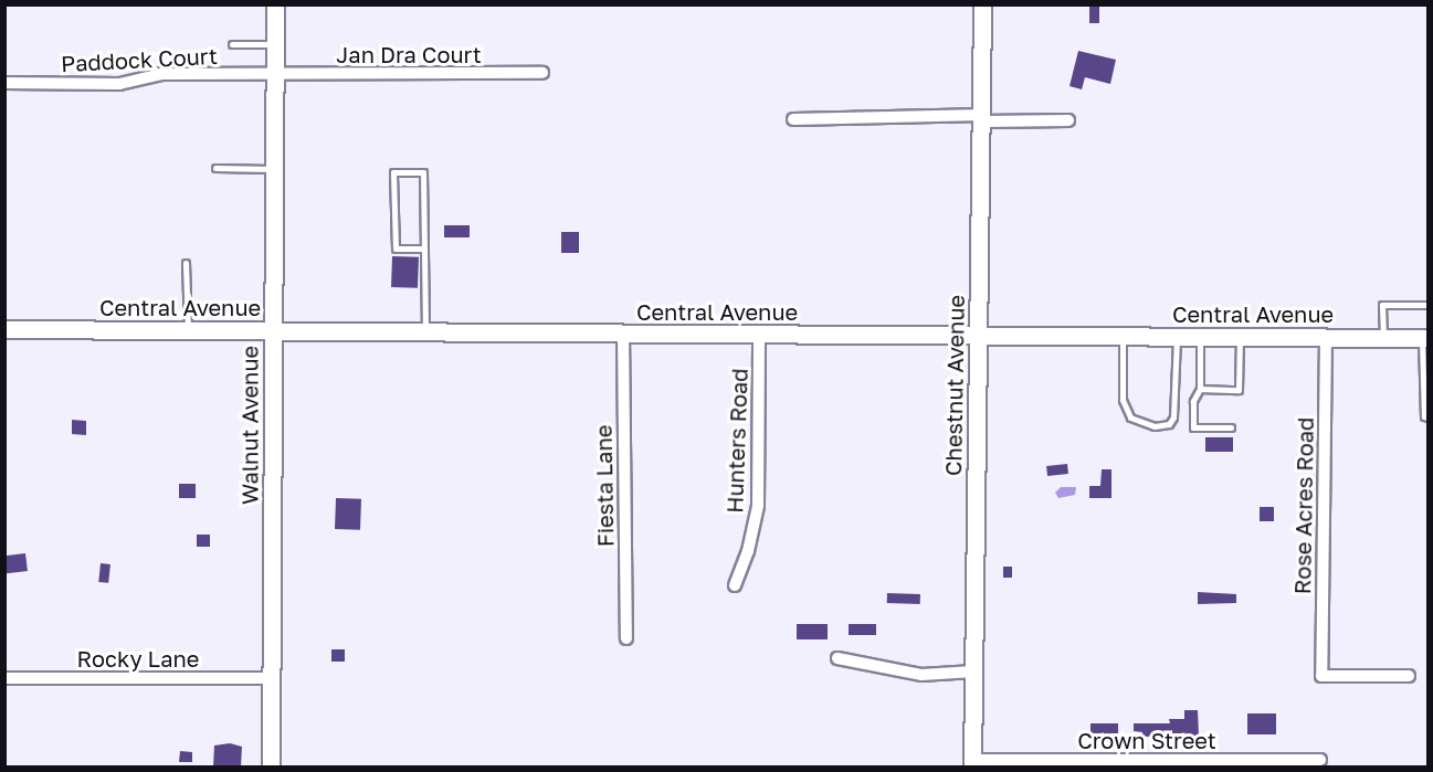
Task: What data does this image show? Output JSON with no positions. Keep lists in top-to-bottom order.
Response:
{
  "streets": {
    "street": [
      "Jan Dra Court",
      "Paddock Court",
      "Central Avenue",
      "Chestnut Avenue",
      "Walnut Avenue",
      "Hunters Road",
      "Fiesta Lane",
      "Rose Acres Road",
      "Rocky Lane",
      "Crown Street"
    ]
  },
  "crossings": [
    ["Jan Dra Court", "Paddock Court"],
    ["Jan Dra Court", "Walnut Avenue"],
    ["Paddock Court", "Walnut Avenue"],
    ["Central Avenue", "Chestnut Avenue"],
    ["Central Avenue", "Walnut Avenue"],
    ["Central Avenue", "Hunters Road"],
    ["Central Avenue", "Fiesta Lane"],
    ["Central Avenue", "Rose Acres Road"],
    ["Chestnut Avenue", "Crown Street"],
    ["Walnut Avenue", "Rocky Lane"]
  ]
}
